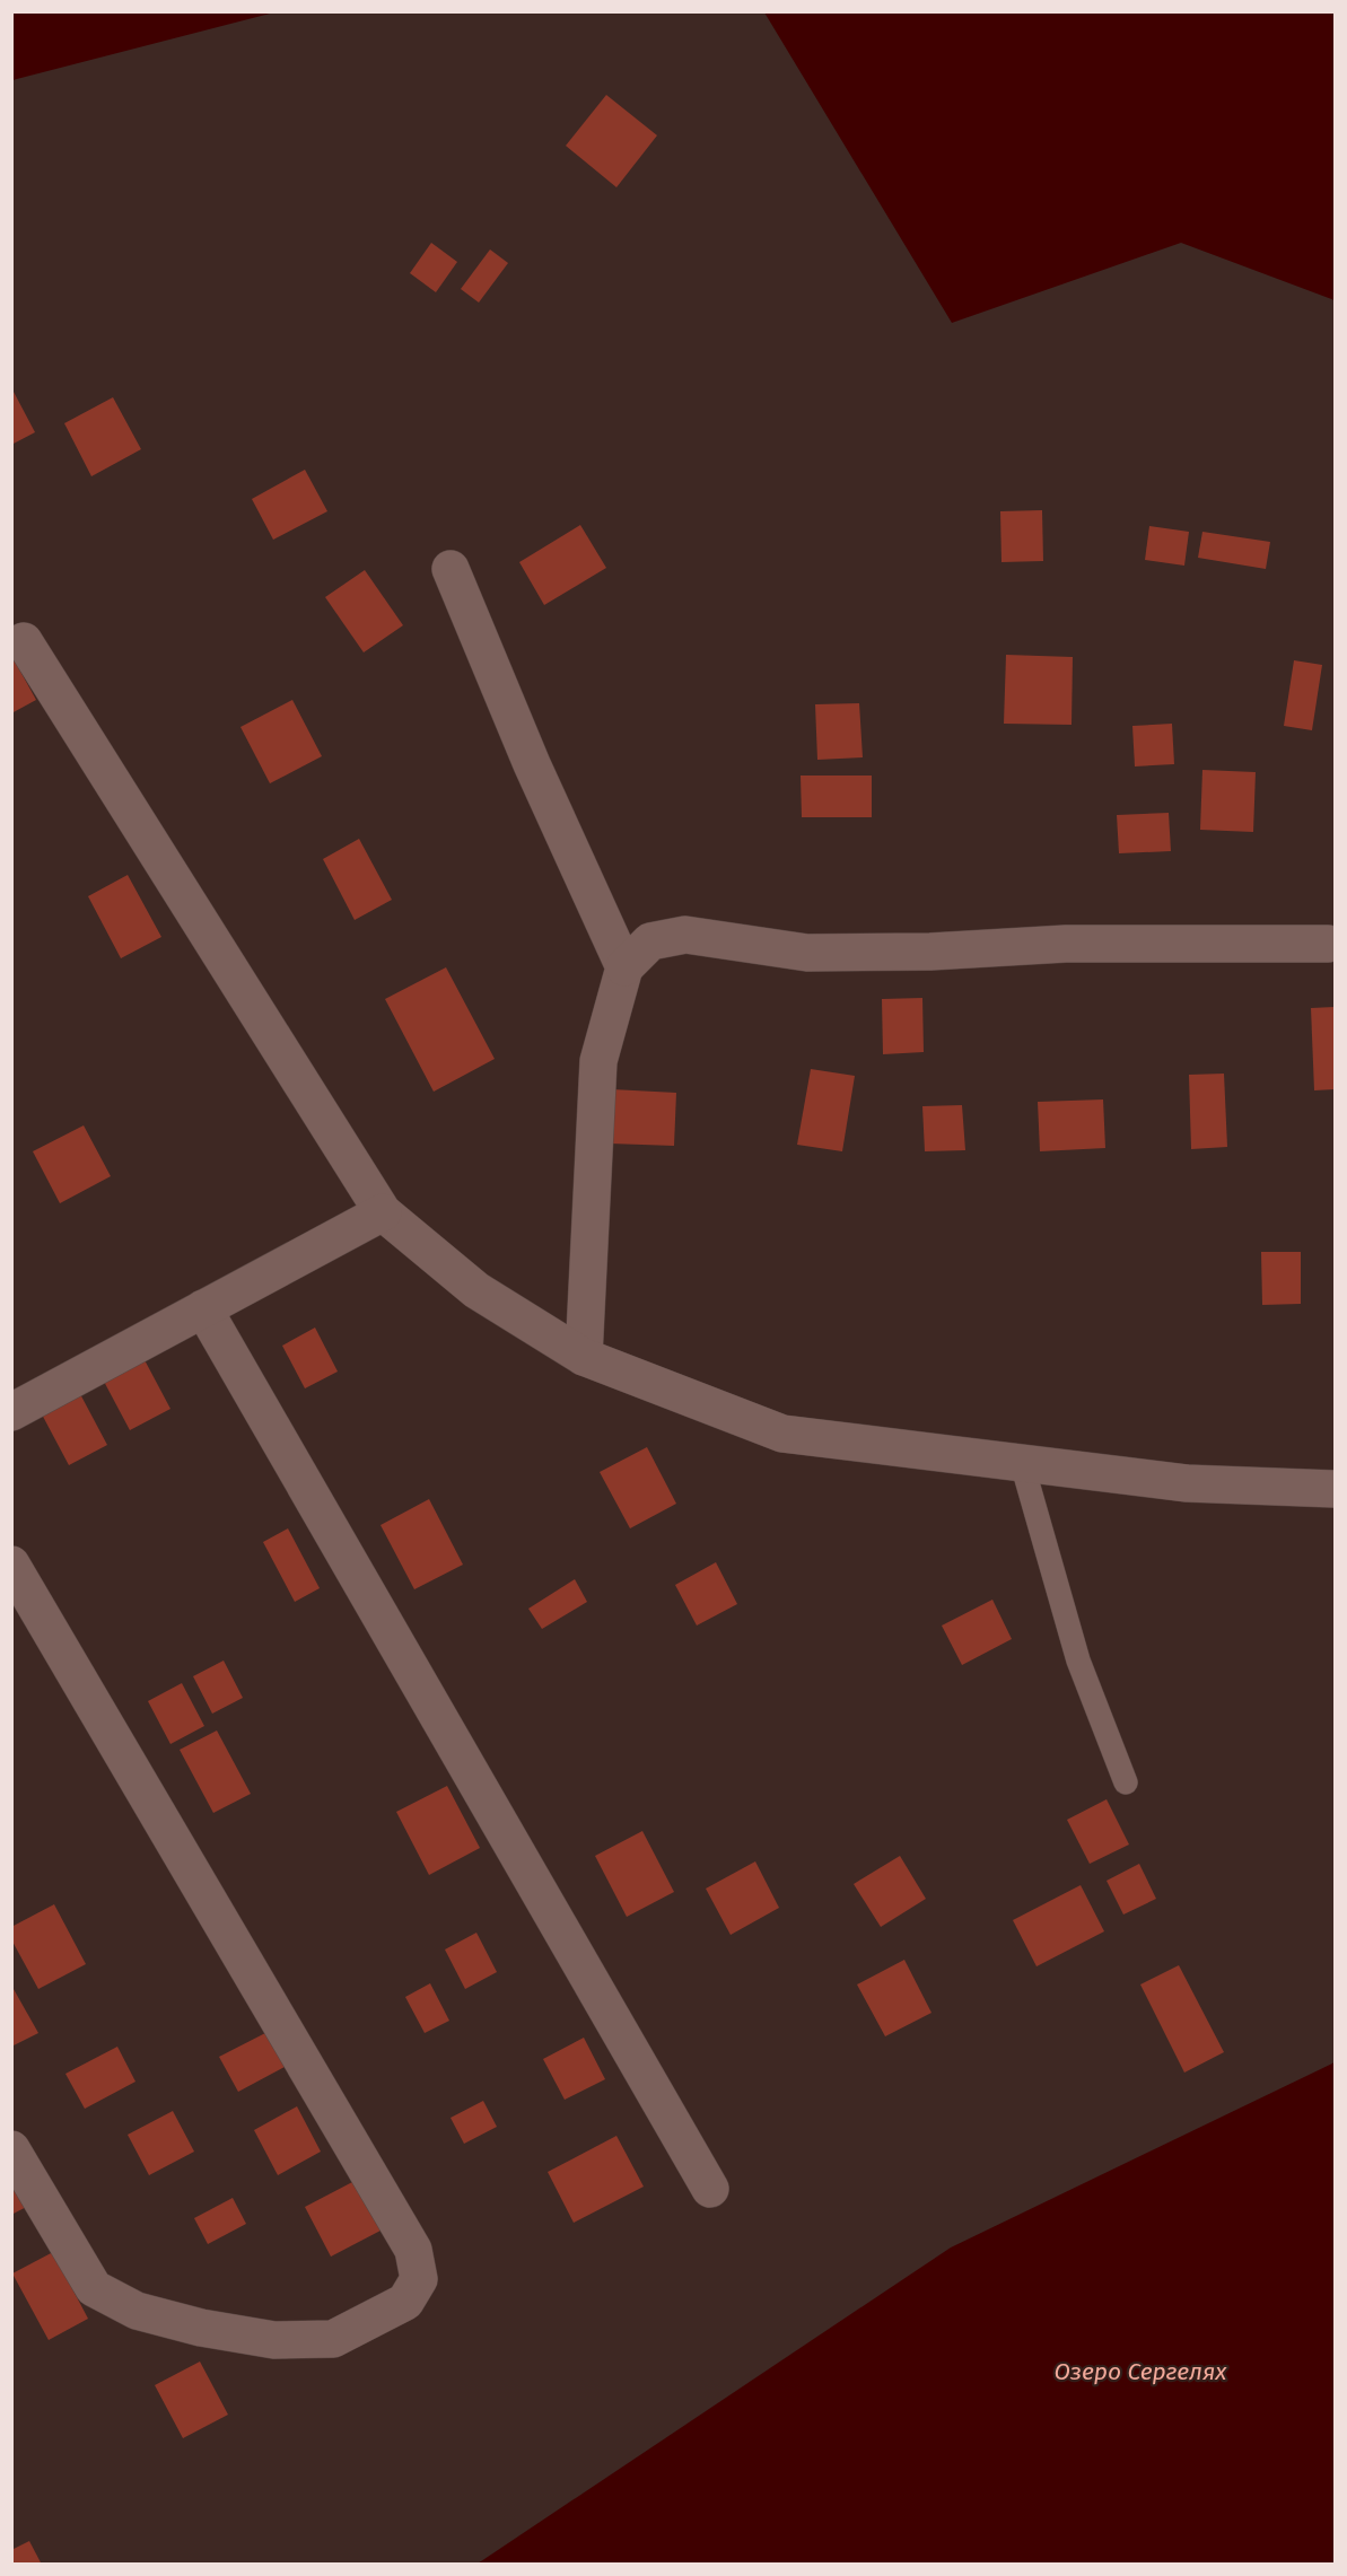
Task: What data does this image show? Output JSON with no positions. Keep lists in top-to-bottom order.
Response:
{
  "water": ["Озеро Сергелях"]
}
